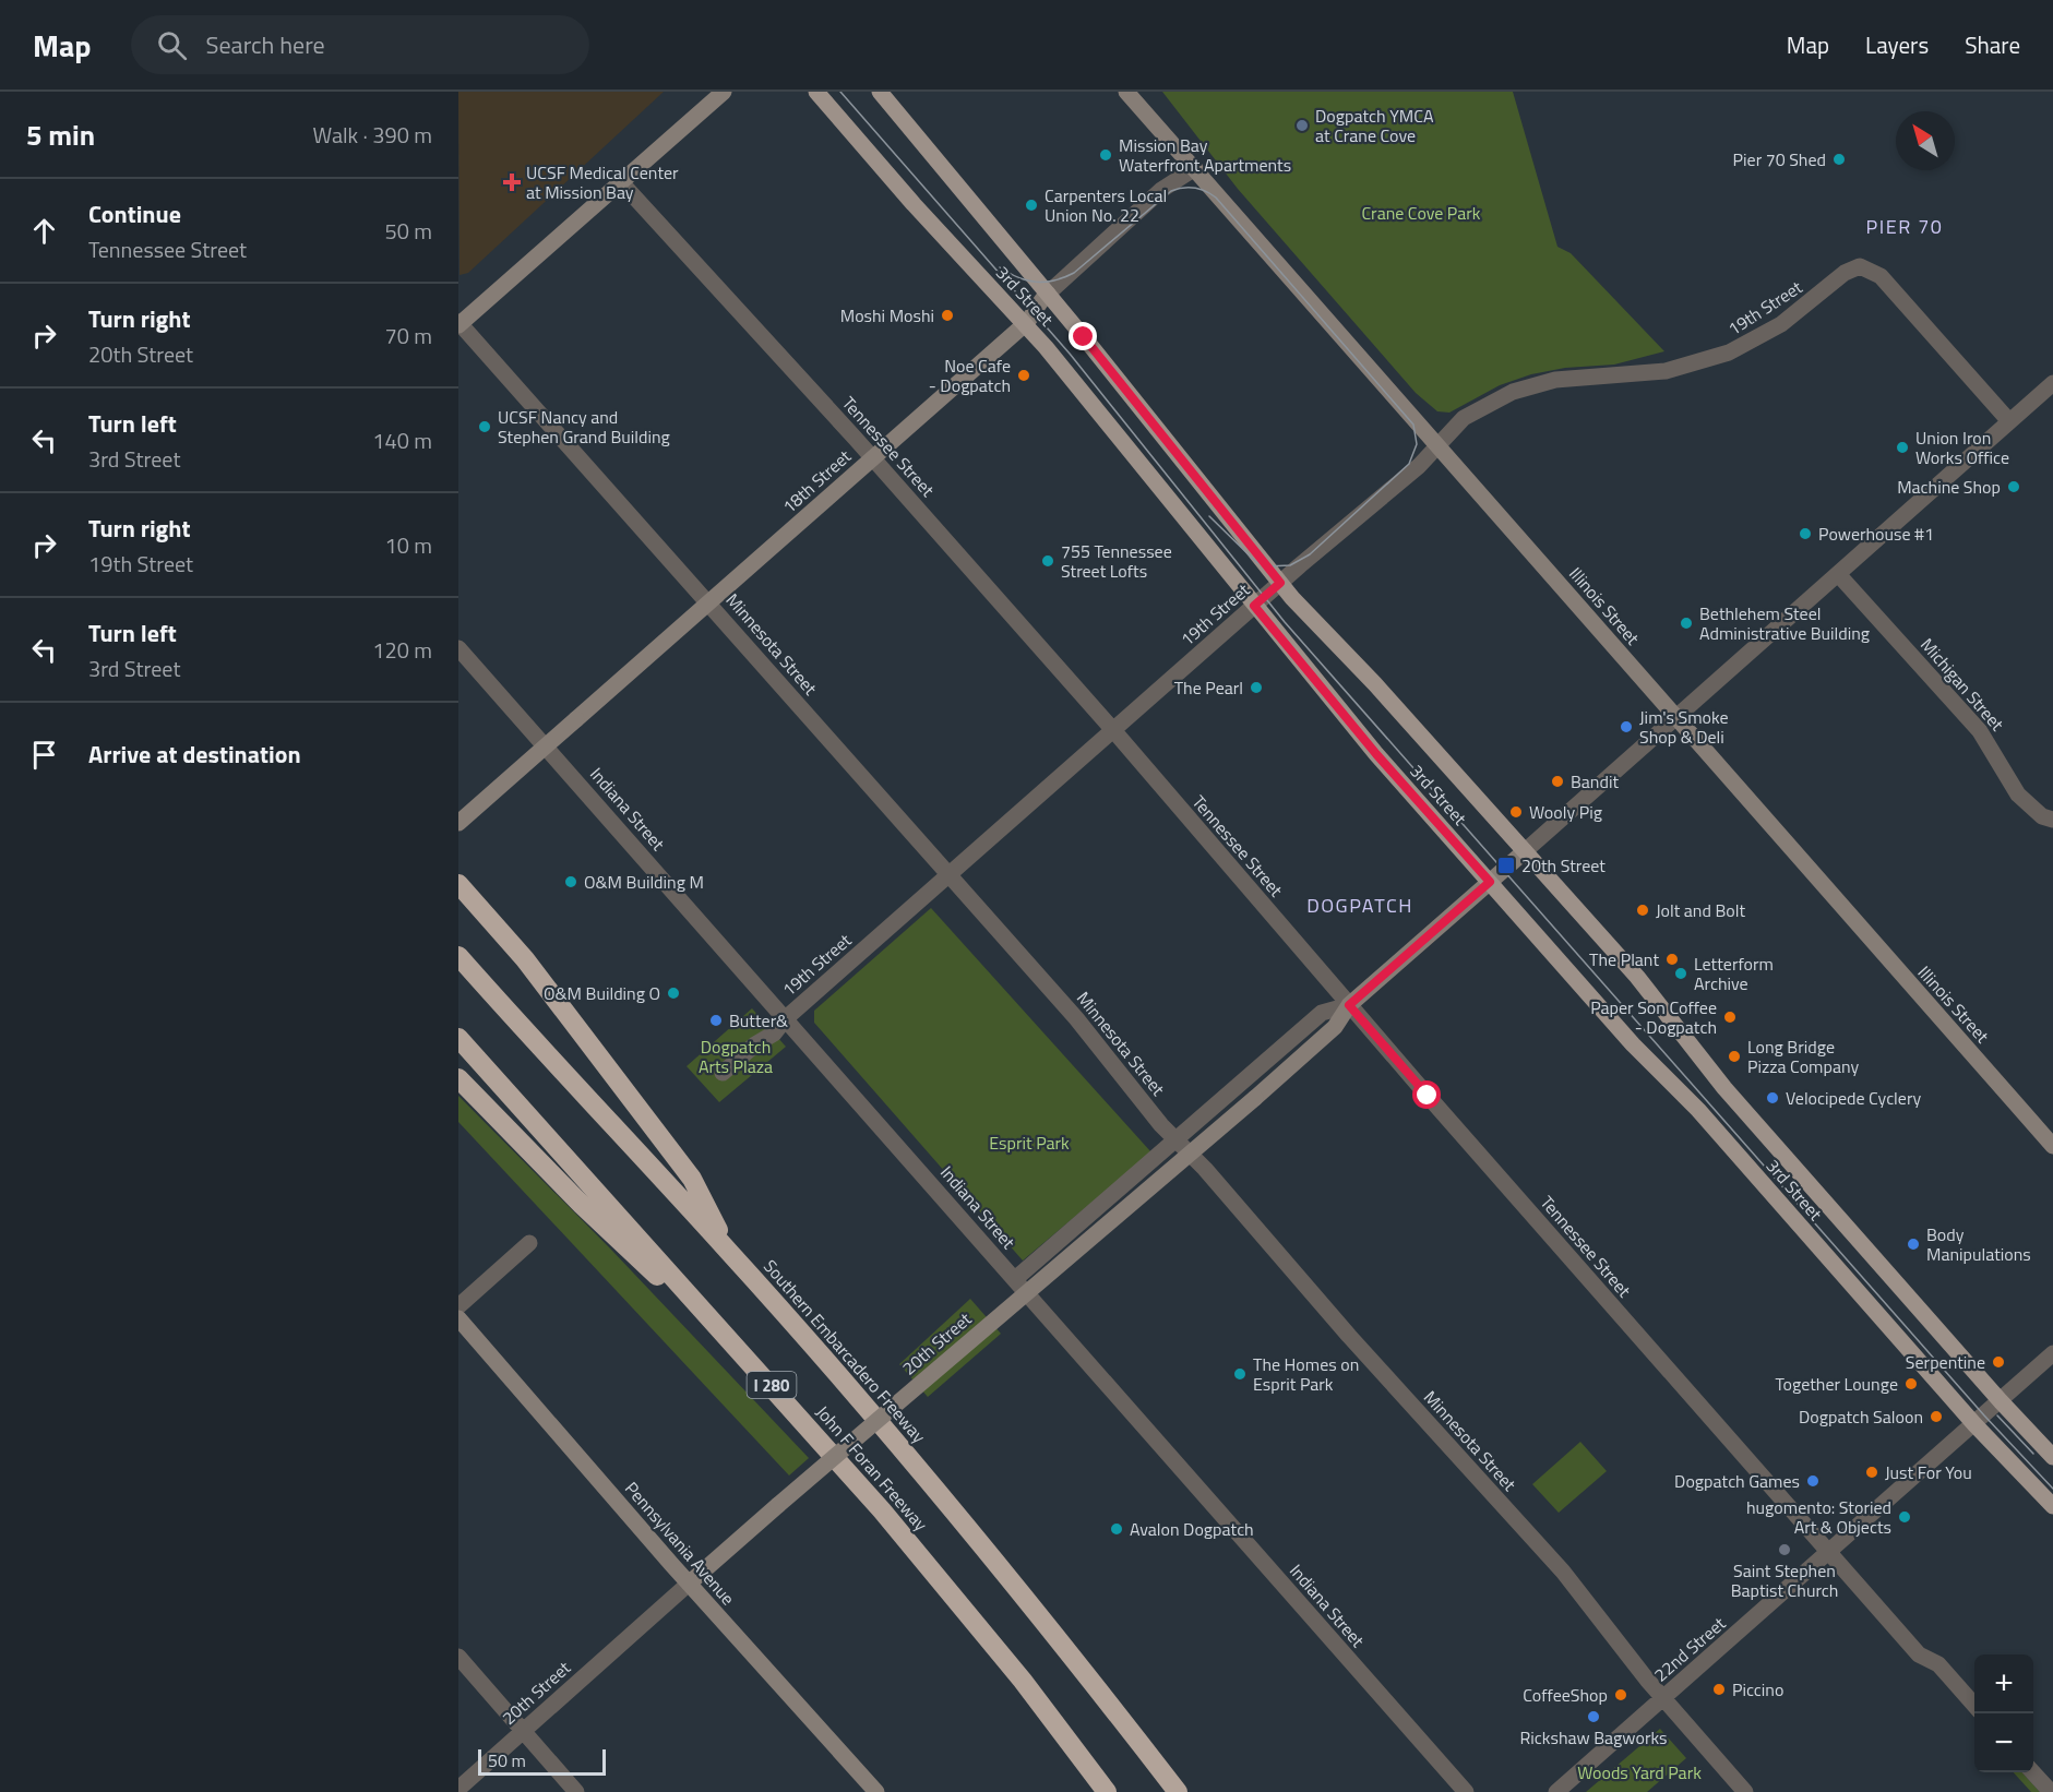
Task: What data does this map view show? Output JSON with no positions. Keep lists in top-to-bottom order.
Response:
{
  "streets": {
    "highway": ["Southern Embarcadero Freeway", "I 280", "John F Foran Freeway"],
    "main road": ["3rd Street"],
    "street": [
      "19th Street",
      "Tennessee Street",
      "18th Street",
      "Illinois Street",
      "Minnesota Street",
      "Michigan Street",
      "Indiana Street",
      "20th Street",
      "Pennsylvania Avenue",
      "22nd Street"
    ]
  },
  "crossings": [
    ["3rd Street", "19th Street"],
    ["3rd Street", "18th Street"],
    ["3rd Street", "20th Street"],
    ["3rd Street", "22nd Street"],
    ["19th Street", "Tennessee Street"],
    ["19th Street", "Illinois Street"],
    ["19th Street", "Minnesota Street"],
    ["19th Street", "Indiana Street"],
    ["19th Street", "20th Street"],
    ["Tennessee Street", "18th Street"],
    ["Tennessee Street", "20th Street"],
    ["Tennessee Street", "22nd Street"],
    ["18th Street", "Illinois Street"],
    ["18th Street", "Minnesota Street"],
    ["Illinois Street", "20th Street"],
    ["Minnesota Street", "20th Street"],
    ["Minnesota Street", "22nd Street"],
    ["Michigan Street", "20th Street"],
    ["Indiana Street", "20th Street"],
    ["20th Street", "Pennsylvania Avenue"]
  ],
  "districts": ["PIER 70", "DOGPATCH"],
  "parks": [
    "Crane Cove Park",
    "Dogpatch Arts Plaza",
    "Esprit Park",
    "Woods Yard Park"
  ],
  "places": {
    "other": [
      "Dogpatch YMCA at Crane Cove",
      "Mission Bay Waterfront Apartments",
      "Pier 70 Shed",
      "Carpenters Local Union No. 22",
      "Moshi Moshi",
      "Noe Cafe - Dogpatch",
      "UCSF Nancy and Stephen Grand Building",
      "Union Iron Works Office",
      "Machine Shop",
      "Powerhouse #1",
      "755 Tennessee Street Lofts",
      "Bethlehem Steel Administrative Building",
      "The Pearl",
      "Jim's Smoke Shop & Deli",
      "Bandit",
      "Wooly Pig",
      "O&M Building M",
      "Jolt and Bolt",
      "The Plant",
      "Letterform Archive",
      "O&M Building O",
      "Paper Son Coffee - Dogpatch",
      "Butter&",
      "Long Bridge Pizza Company",
      "Velocipede Cyclery",
      "Body Manipulations",
      "Serpentine",
      "The Homes on Esprit Park",
      "Together Lounge",
      "Dogpatch Saloon",
      "Just For You",
      "Dogpatch Games",
      "hugomento: Storied Art & Objects",
      "Avalon Dogpatch",
      "Saint Stephen Baptist Church",
      "Piccino",
      "CoffeeShop",
      "Rickshaw Bagworks"
    ],
    "health": ["UCSF Medical Center at Mission Bay"],
    "transit": ["20th Street"]
  },
  "scale_bar": "50 m",
  "north": "top left",
  "page": {
    "header": "Map",
    "search": "Search here",
    "nav": ["Map", "Layers", "Share"],
    "heading": ["5 min", "Walk · 390 m"],
    "list": [
      ["Continue", "Tennessee Street", "50 m"],
      ["Turn right", "20th Street", "70 m"],
      ["Turn left", "3rd Street", "140 m"],
      ["Turn right", "19th Street", "10 m"],
      ["Turn left", "3rd Street", "120 m"],
      "Arrive at destination"
    ],
    "map_buttons": ["+", "−"],
    "scale": "50 m"
  }
}
